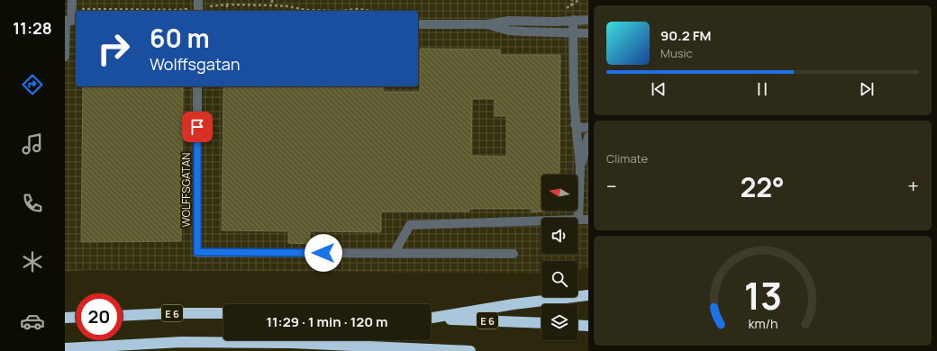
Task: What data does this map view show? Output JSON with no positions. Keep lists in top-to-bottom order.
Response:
{
  "streets": {
    "highway": ["E 6"],
    "street": ["WOLFFSGATAN"]
  },
  "north": "left",
  "page": {
    "tabs": "11:28",
    "turn": ["60 m", "Wolffsgatan"],
    "song": ["90.2 FM", "Music"],
    "tile": "Climate",
    "heat": ["−", "22°", "+"],
    "limit": "20",
    "trip": "11:29 · 1 min · 120 m",
    "gauge": ["13", "km/h"]
  }
}
